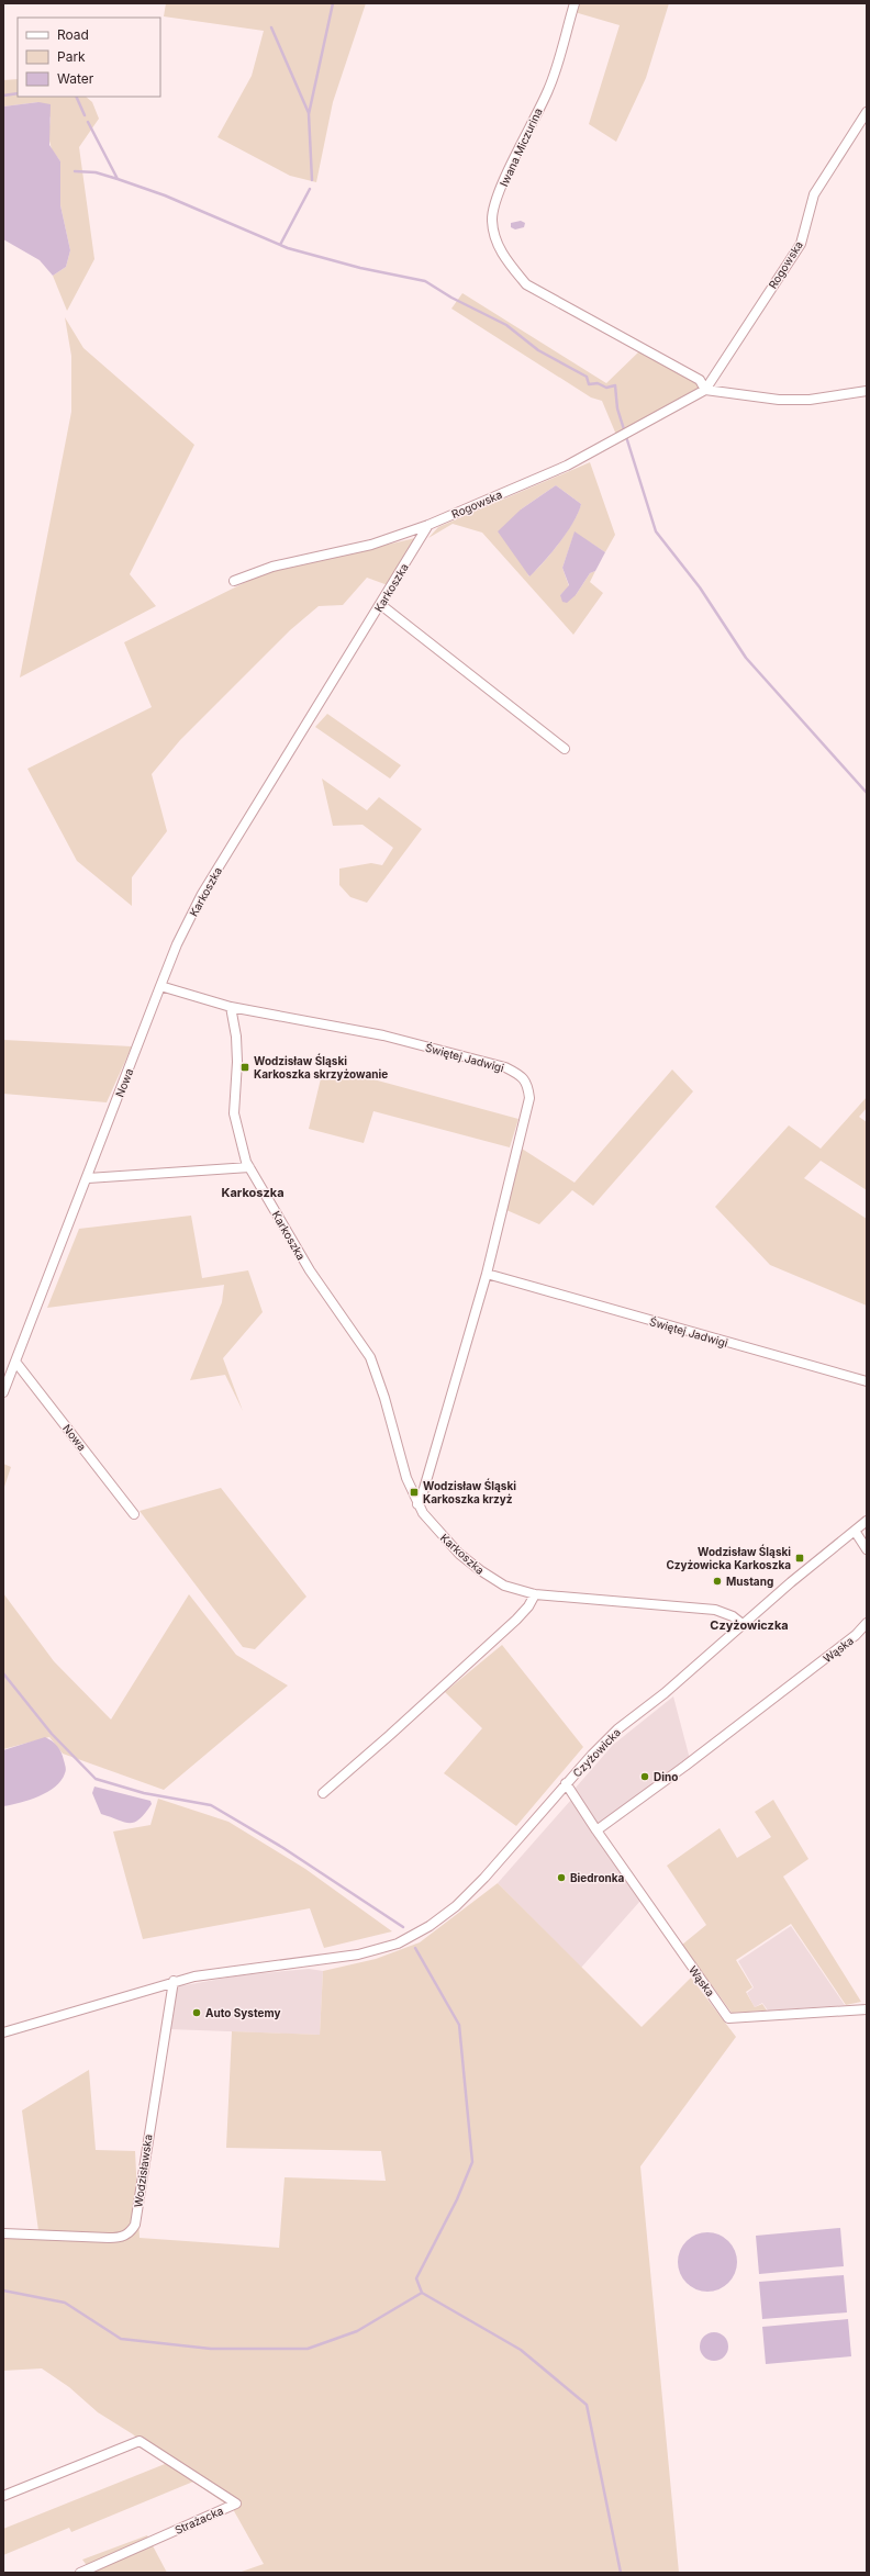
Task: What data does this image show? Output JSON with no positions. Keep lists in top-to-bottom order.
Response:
{
  "streets": {
    "street": [
      "Iwana Miczurina",
      "Rogowska",
      "Karkoszka",
      "Świętej Jadwigi",
      "Nowa",
      "Wąska",
      "Czyżowicka",
      "Wodzisławska",
      "Strażacka"
    ]
  },
  "crossings": [
    ["Iwana Miczurina", "Rogowska"],
    ["Rogowska", "Karkoszka"],
    ["Karkoszka", "Świętej Jadwigi"],
    ["Karkoszka", "Nowa"],
    ["Karkoszka", "Czyżowicka"],
    ["Wąska", "Czyżowicka"],
    ["Czyżowicka", "Wodzisławska"]
  ],
  "districts": ["Karkoszka", "Czyżowiczka"],
  "places": {
    "transit": ["Wodzisław Śląski Karkoszka skrzyżowanie", "Wodzisław Śląski Karkoszka krzyż", "Wodzisław Śląski Czyżowicka Karkoszka"],
    "other": [
      "Mustang",
      "Dino",
      "Biedronka",
      "Auto Systemy"
    ]
  },
  "legend": ["Road", "Park", "Water"]
}
